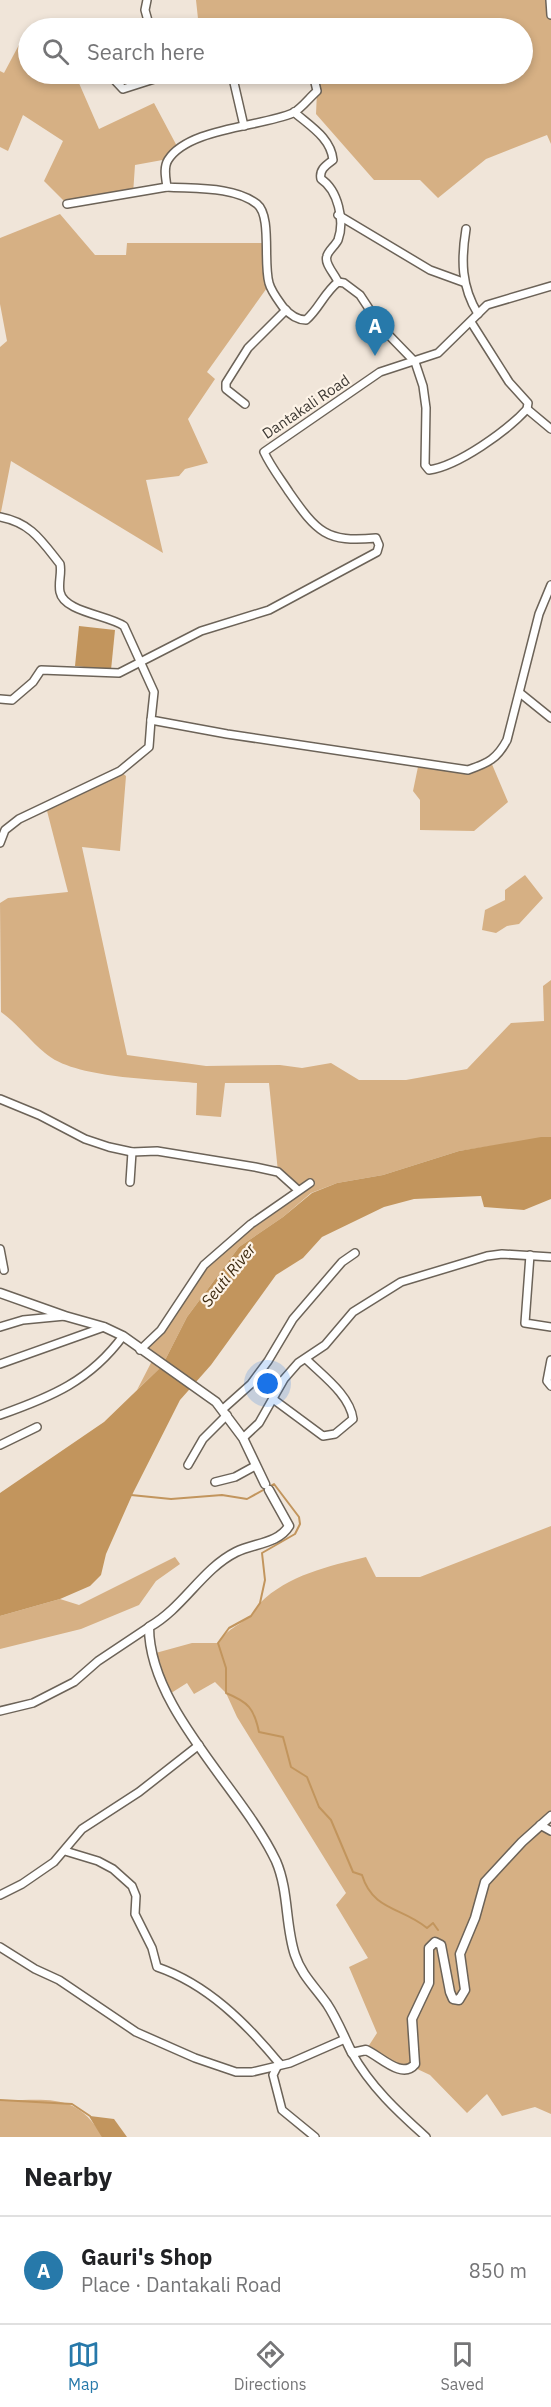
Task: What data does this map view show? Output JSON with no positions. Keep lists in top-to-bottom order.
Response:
{
  "streets": {
    "street": ["Dantakali Road"]
  },
  "water": ["Seuti River"],
  "page": {
    "search": "Search here",
    "pins": "A",
    "heading": "Nearby",
    "list": [
      {
        "mark": "A",
        "name": "Gauri's Shop",
        "note": "Place · Dantakali Road",
        "value": "850 m"
      }
    ],
    "nav": ["Map", "Directions", "Saved"]
  }
}
